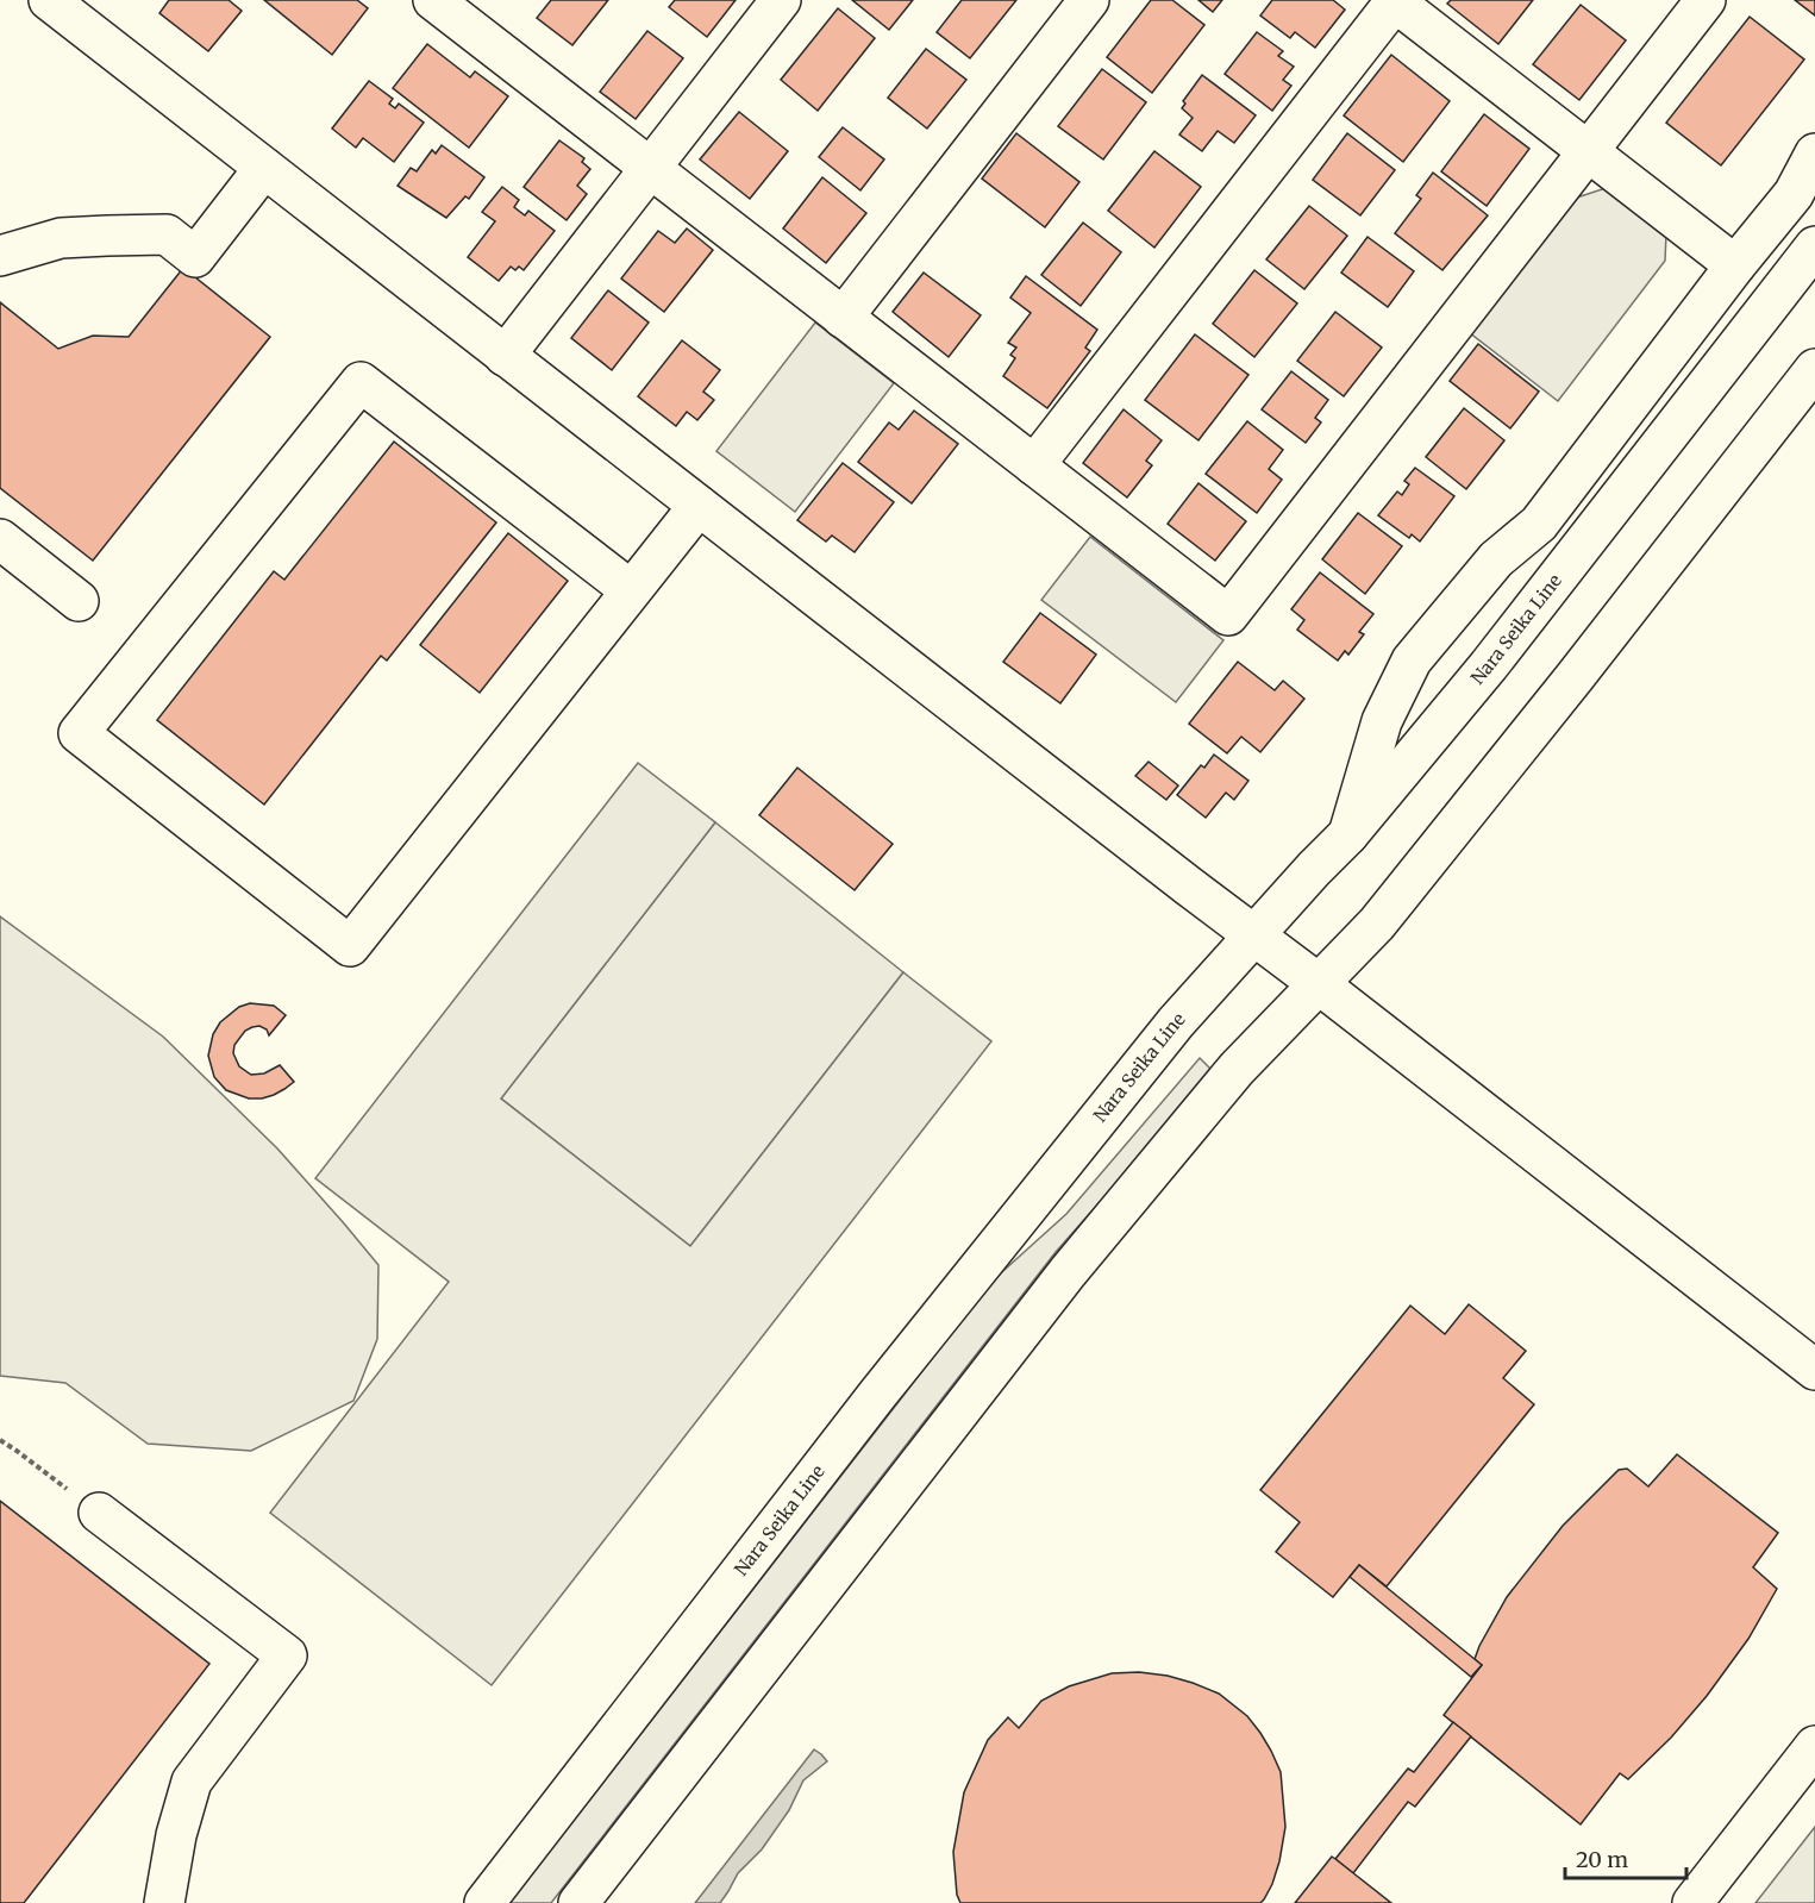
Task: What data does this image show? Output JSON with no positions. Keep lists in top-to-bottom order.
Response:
{
  "streets": {
    "street": ["Nara Seika Line"]
  },
  "scale_bar": "20 m"
}
